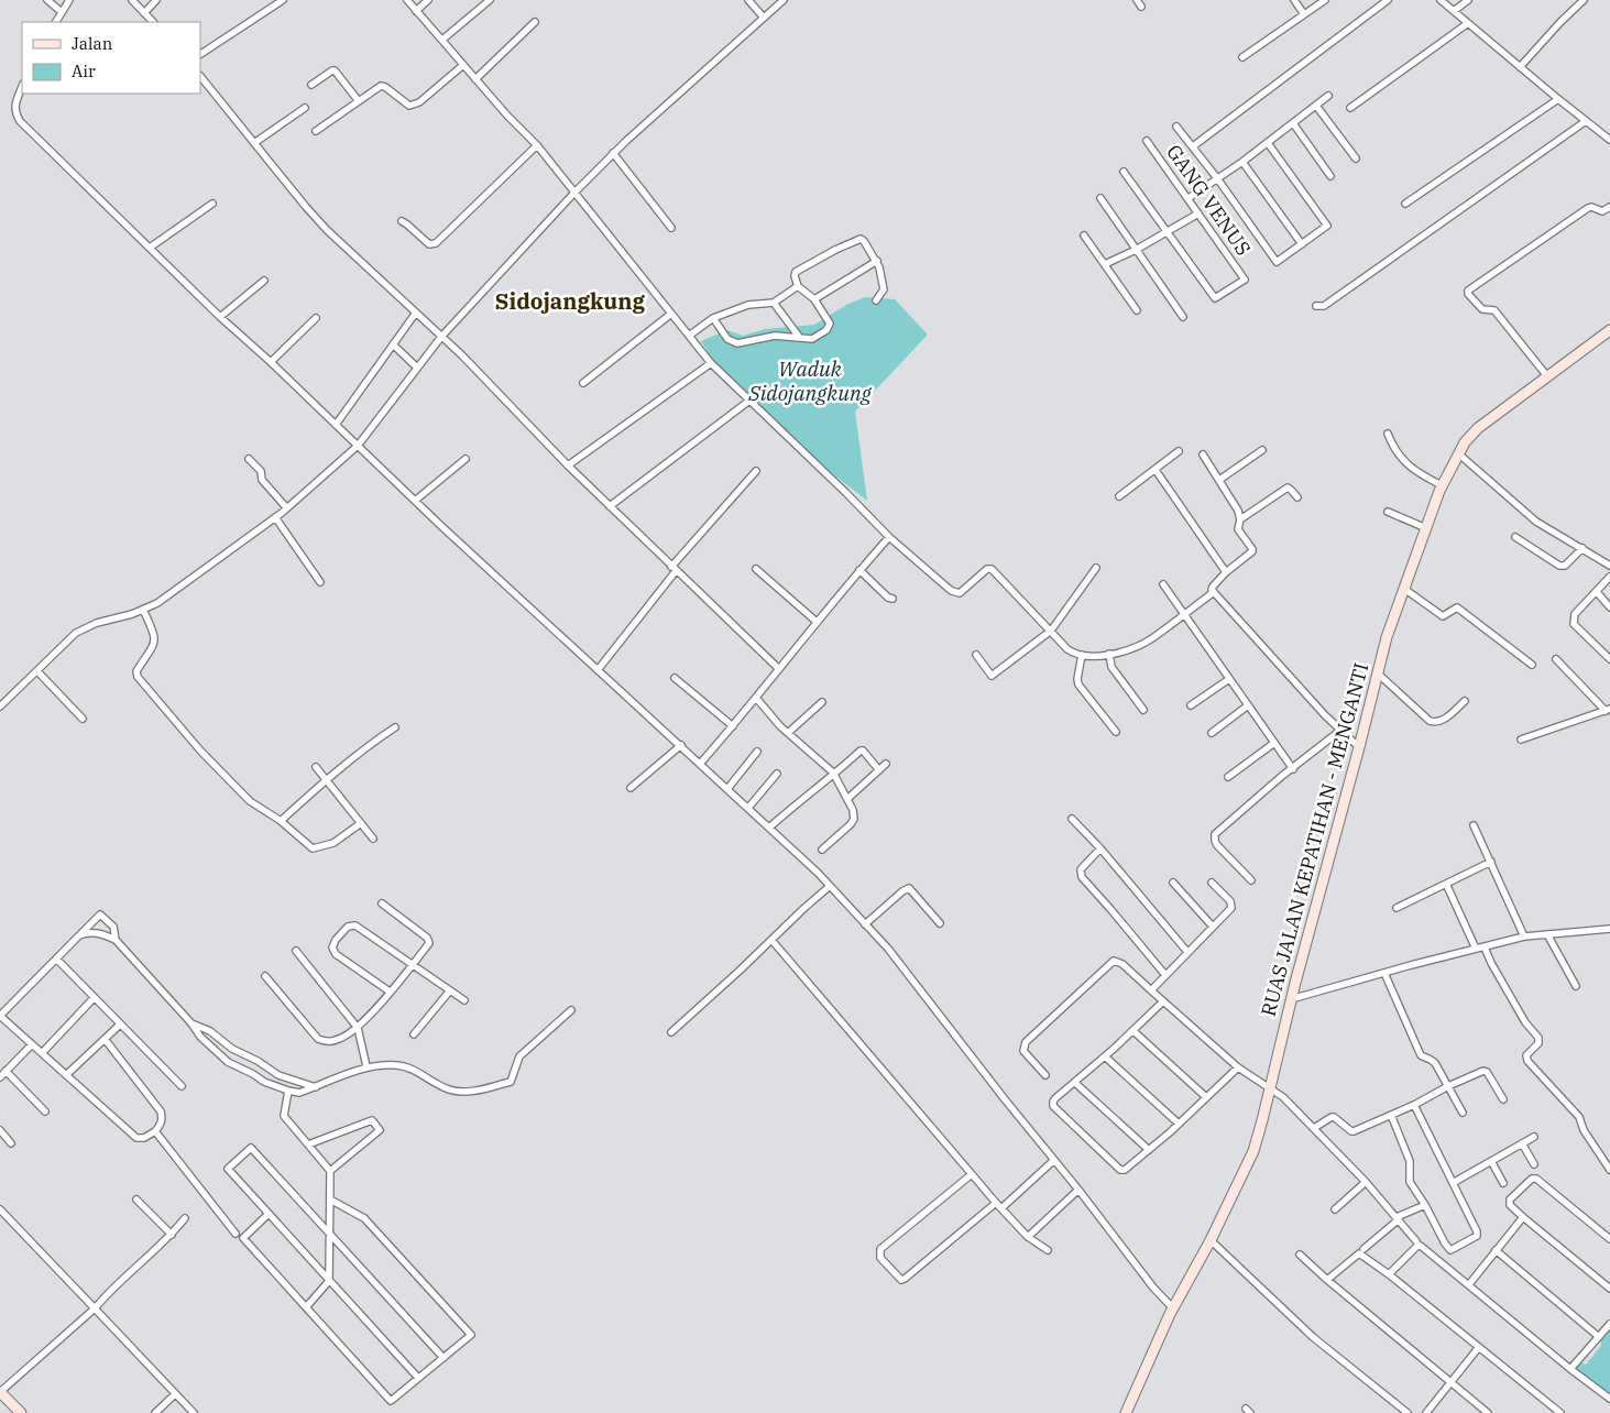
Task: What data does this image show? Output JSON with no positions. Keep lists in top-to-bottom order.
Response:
{
  "streets": {
    "main road": ["RUAS JALAN KEPATIHAN - MENGANTI"],
    "street": ["GANG VENUS"]
  },
  "districts": ["Sidojangkung"],
  "water": ["Waduk Sidojangkung"],
  "legend": ["Jalan", "Air"]
}
